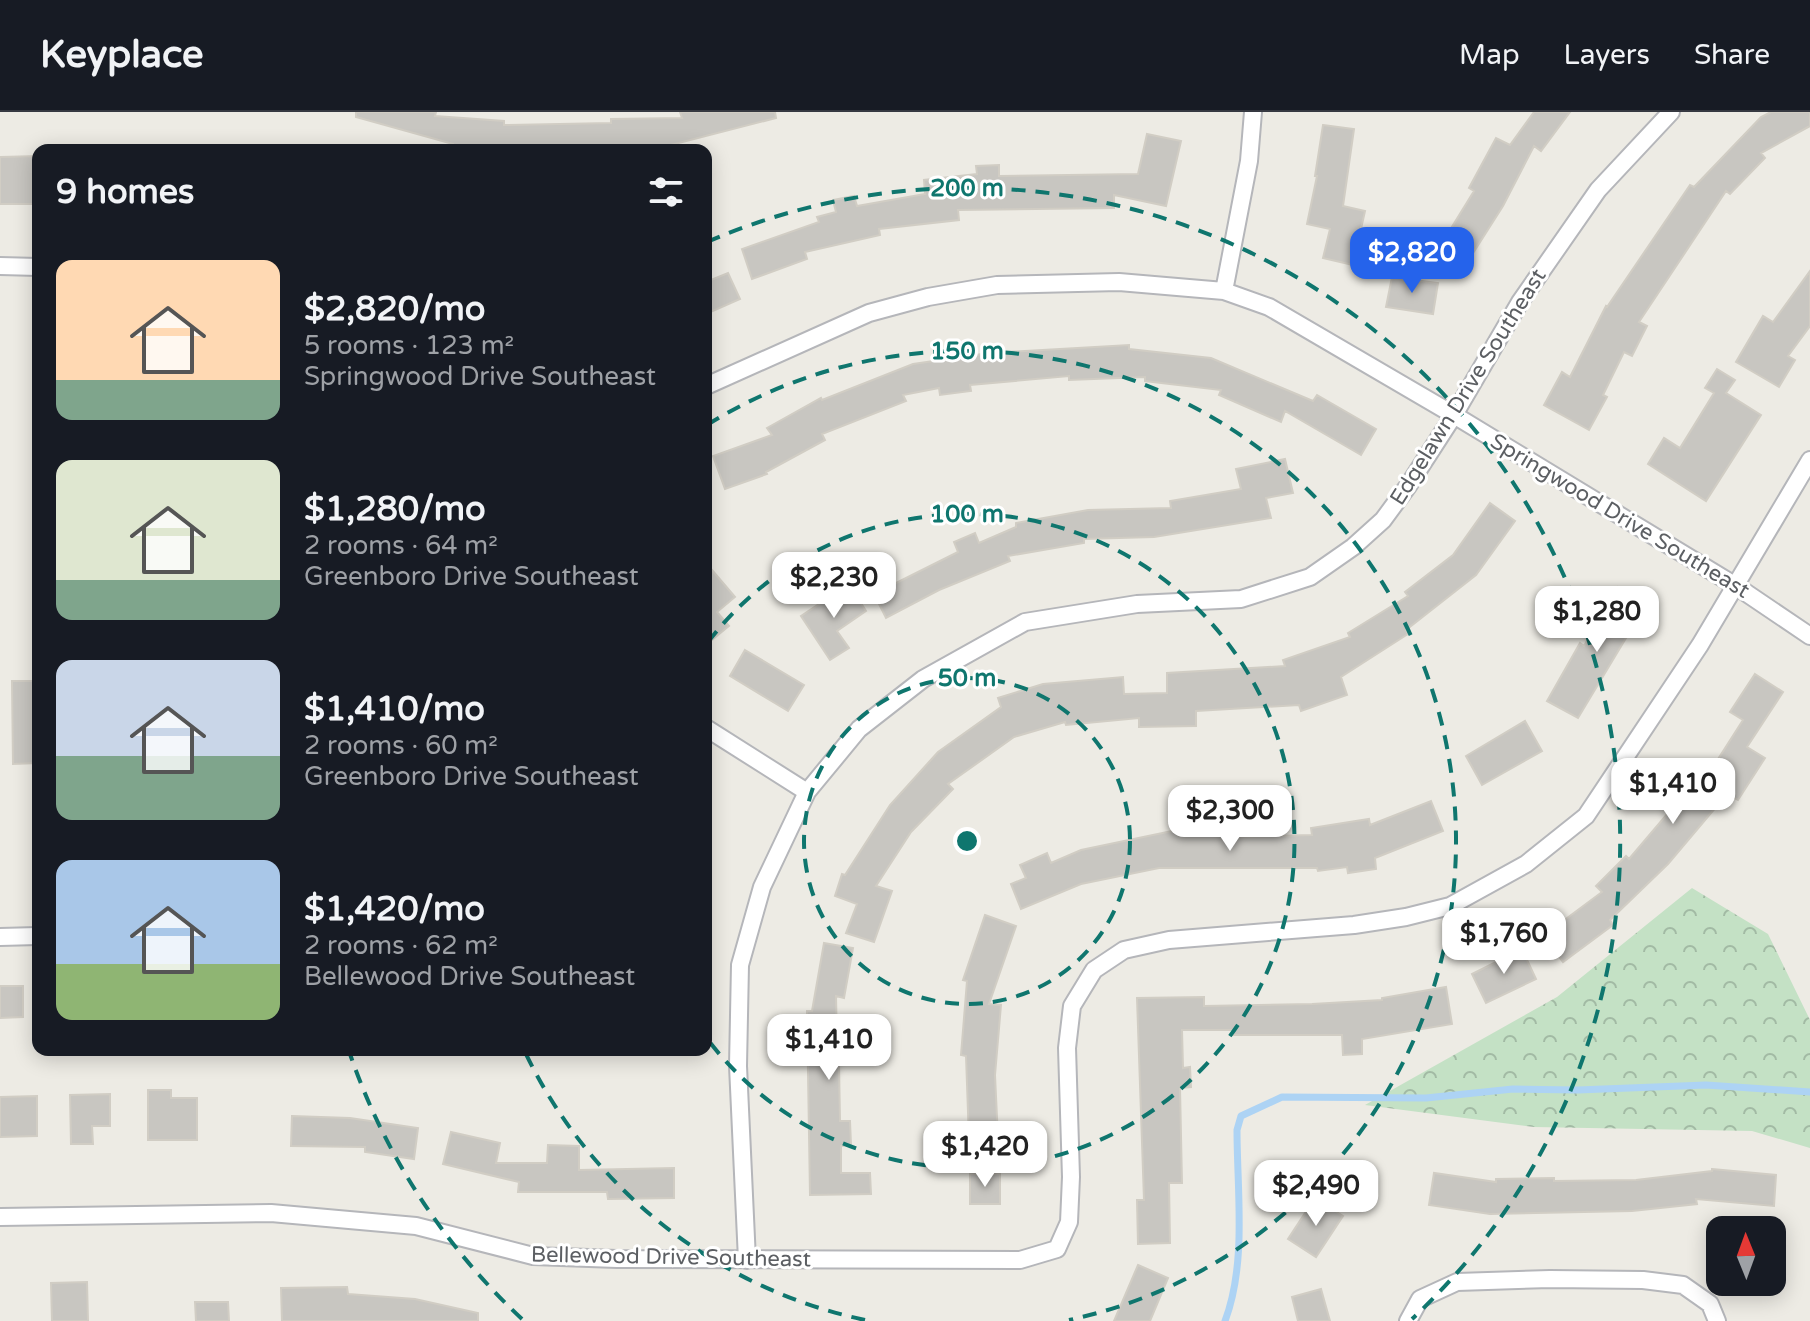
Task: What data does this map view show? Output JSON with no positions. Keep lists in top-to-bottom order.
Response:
{
  "streets": {
    "street": ["Edgelawn Drive Southeast", "Springwood Drive Southeast", "Bellewood Drive Southeast"]
  },
  "crossings": [
    ["Edgelawn Drive Southeast", "Springwood Drive Southeast"],
    ["Edgelawn Drive Southeast", "Bellewood Drive Southeast"],
    ["Springwood Drive Southeast", "Bellewood Drive Southeast"]
  ],
  "north": "top",
  "page": {
    "header": "Keyplace",
    "nav": ["Map", "Layers", "Share"],
    "heading": "9 homes",
    "price": [
      "$2,820",
      "$2,230",
      "$1,280",
      "$1,410",
      "$2,300",
      "$1,760",
      "$1,410",
      "$1,420",
      "$2,490"
    ],
    "list": [
      {
        "name": "$2,820/mo",
        "note": "5 rooms · 123 m² · Springwood Drive Southeast"
      },
      {
        "name": "$1,280/mo",
        "note": "2 rooms · 64 m² · Greenboro Drive Southeast"
      },
      {
        "name": "$1,410/mo",
        "note": "2 rooms · 60 m² · Greenboro Drive Southeast"
      },
      {
        "name": "$1,420/mo",
        "note": "2 rooms · 62 m² · Bellewood Drive Southeast"
      }
    ]
  },
  "rings": [
    "200 m",
    "150 m",
    "100 m",
    "50 m"
  ]
}
